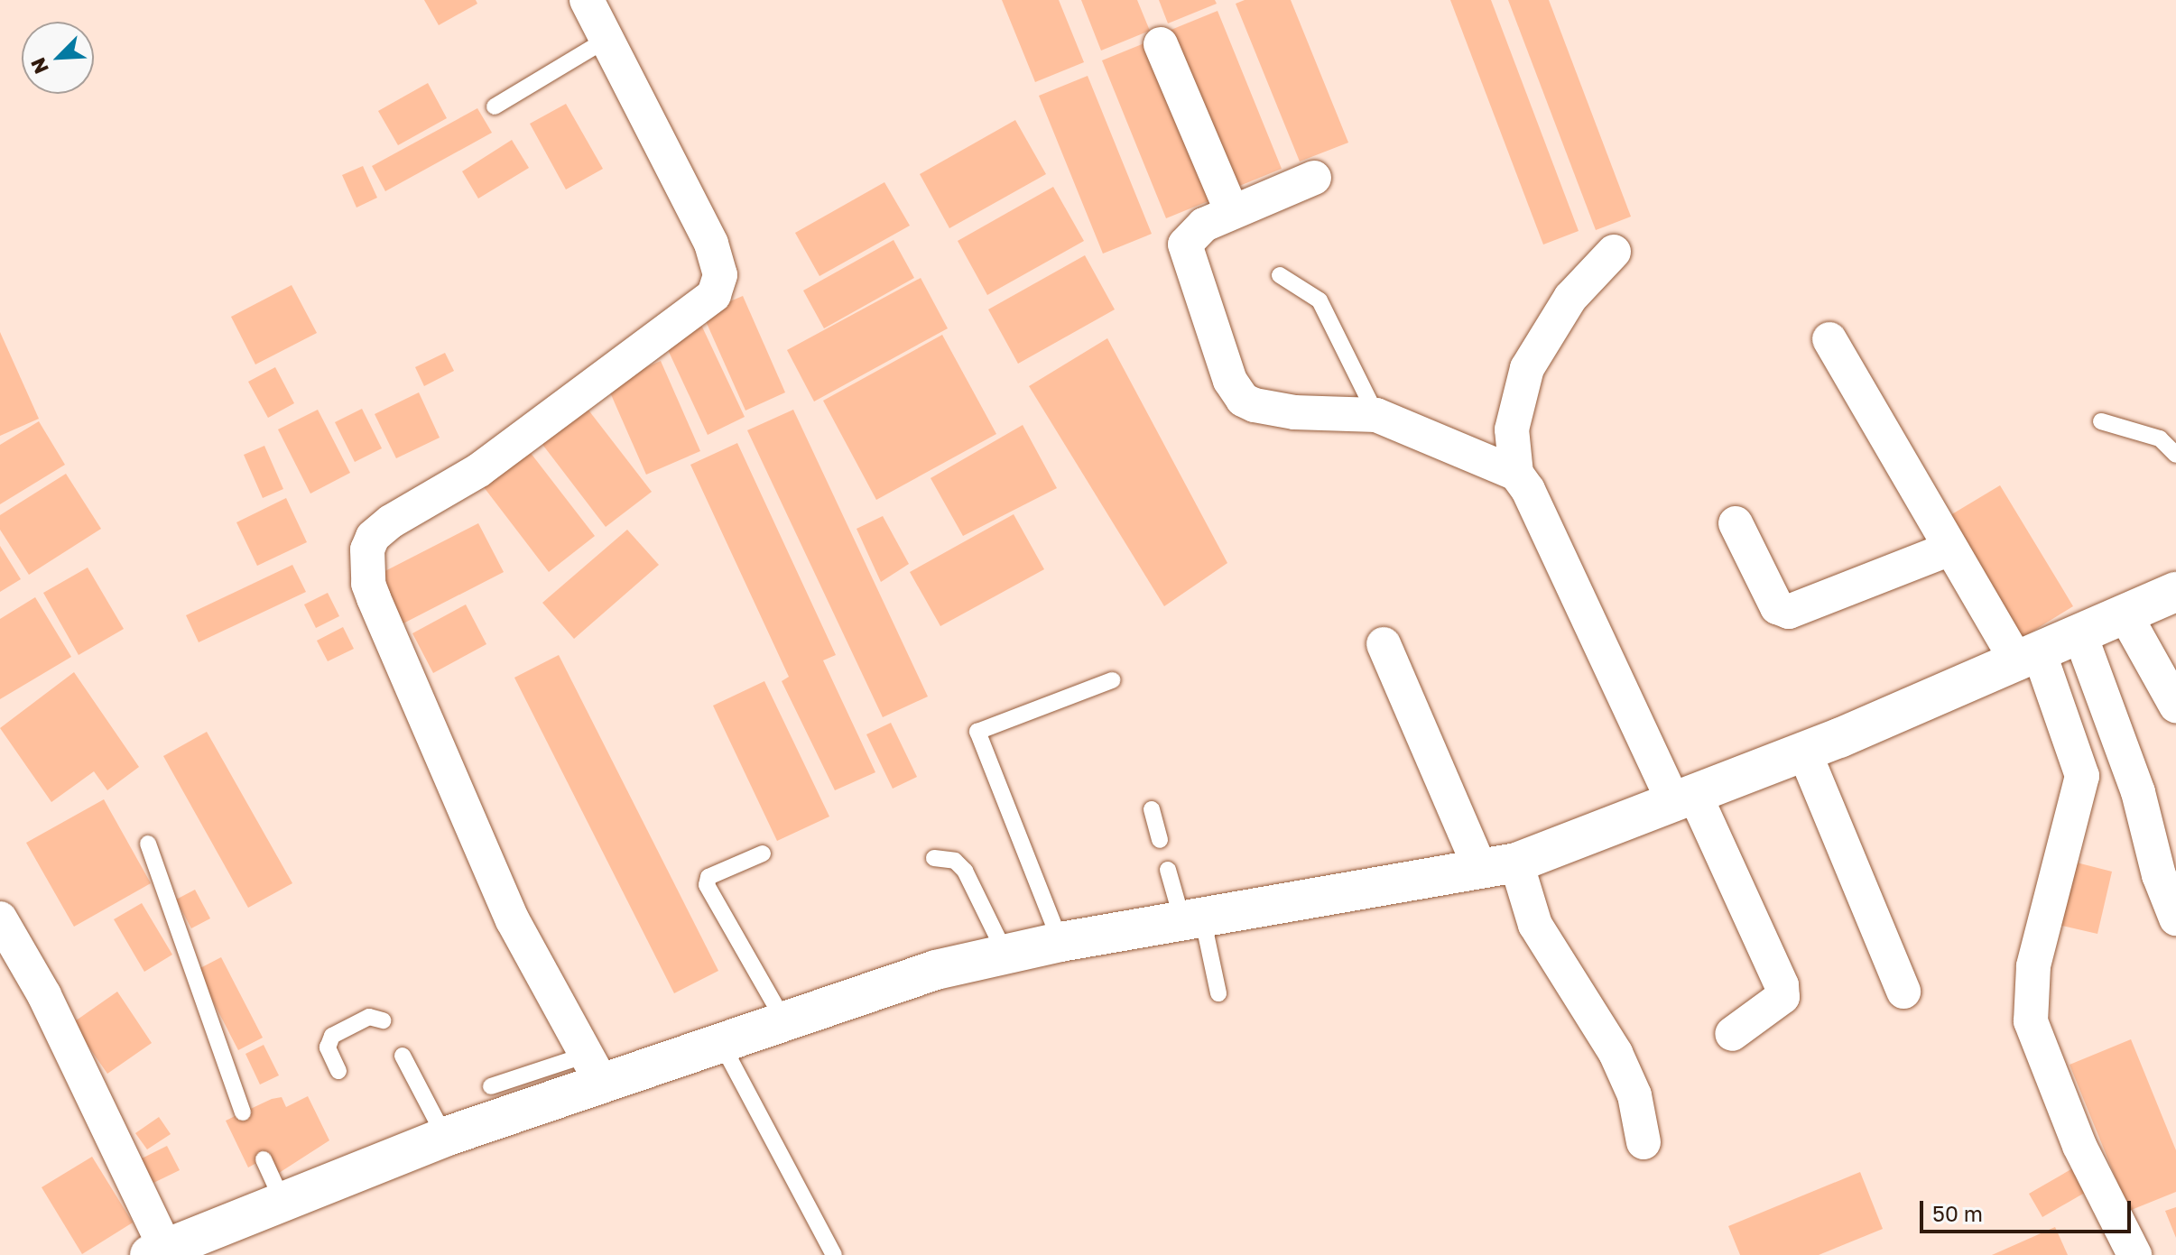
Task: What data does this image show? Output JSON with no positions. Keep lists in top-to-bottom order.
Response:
{
  "scale_bar": "50 m",
  "north": "bottom left"
}
